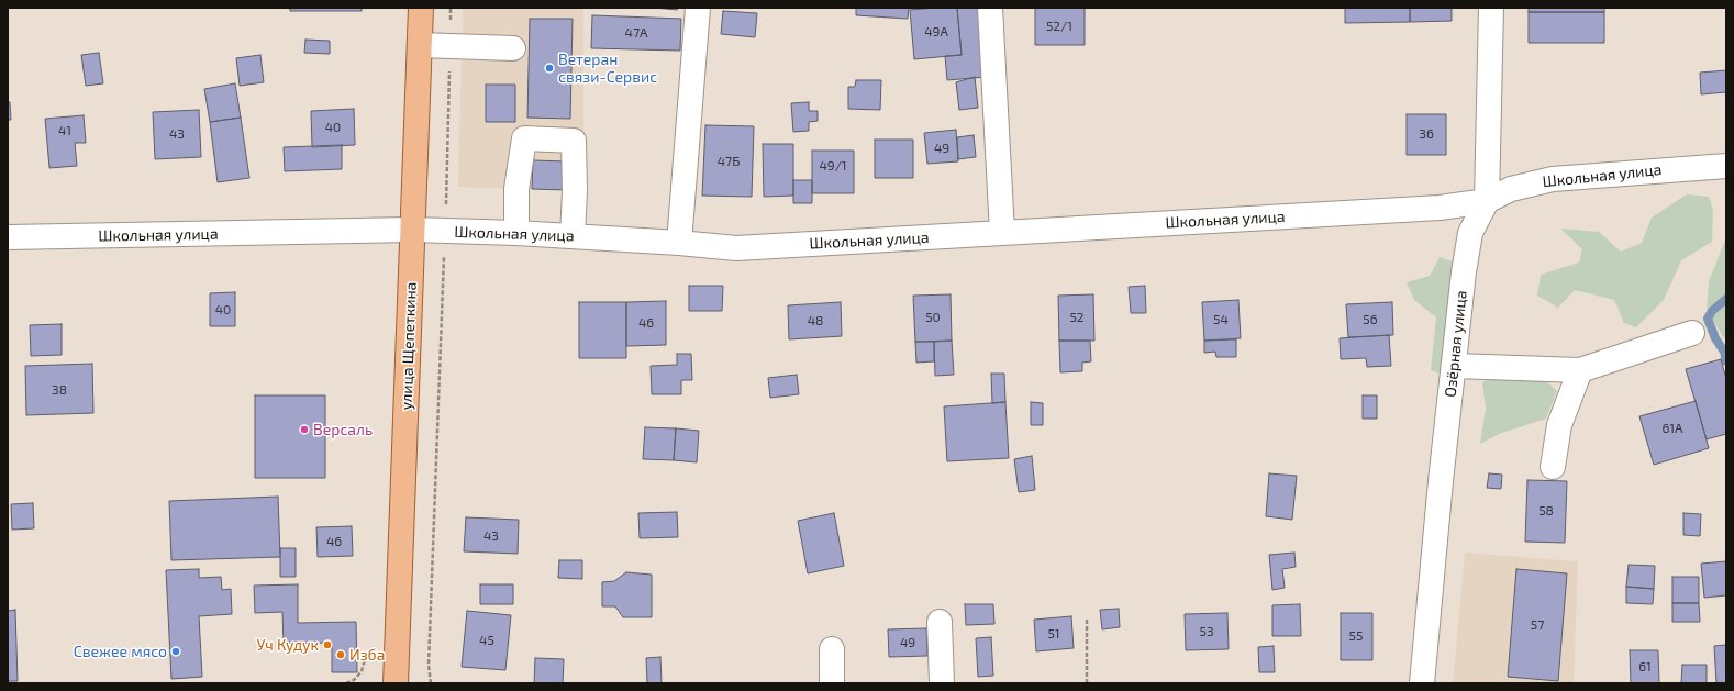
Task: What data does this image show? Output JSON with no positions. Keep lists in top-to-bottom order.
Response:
{
  "streets": {
    "main road": ["улица Щепеткина"],
    "street": ["Школьная улица", "Озёрная улица"]
  },
  "crossings": [
    ["Школьная улица", "Озёрная улица"],
    ["Школьная улица", "улица Щепеткина"]
  ],
  "places": [
    "Ветеран связи-Сервис",
    "Версаль",
    "Уч Кудук",
    "Свежее мясо",
    "Изба"
  ],
  "house_numbers": [
    "52/1",
    "49А",
    "47А",
    "40",
    "41",
    "43",
    "36",
    "49",
    "47Б",
    "49/1",
    "40",
    "50",
    "52",
    "54",
    "56",
    "48",
    "46",
    "38",
    "61А",
    "58",
    "43",
    "46",
    "57",
    "53",
    "51",
    "55",
    "45",
    "49",
    "61"
  ]
}
